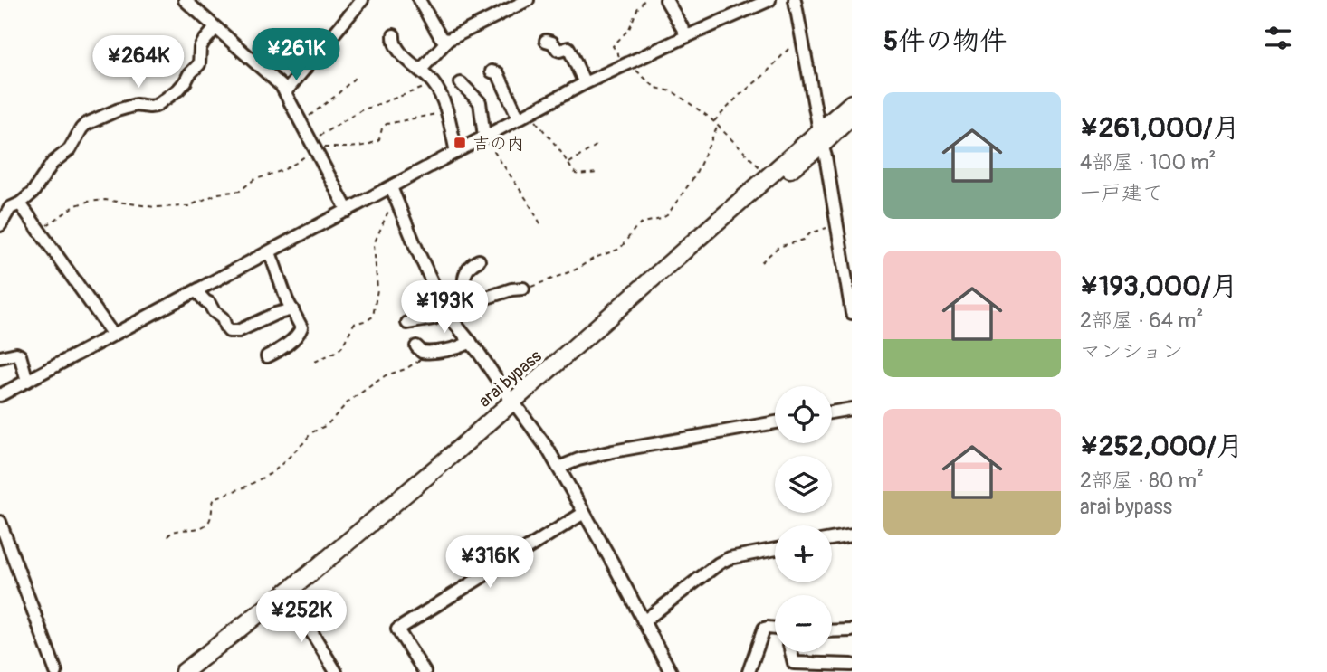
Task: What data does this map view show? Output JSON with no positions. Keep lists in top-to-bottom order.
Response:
{
  "streets": {
    "highway": ["arai bypass"]
  },
  "places": {
    "transit": ["吉の内"]
  },
  "page": {
    "heading": "5件の物件",
    "price": [
      "¥261K",
      "¥264K",
      "¥193K",
      "¥316K",
      "¥252K"
    ],
    "list": [
      {
        "name": "¥261,000/月",
        "note": "4部屋 · 100 m² · 一戸建て"
      },
      {
        "name": "¥193,000/月",
        "note": "2部屋 · 64 m² · マンション"
      },
      {
        "name": "¥252,000/月",
        "note": "2部屋 · 80 m² · arai bypass"
      }
    ],
    "map_buttons": ["+", "−"]
  }
}
